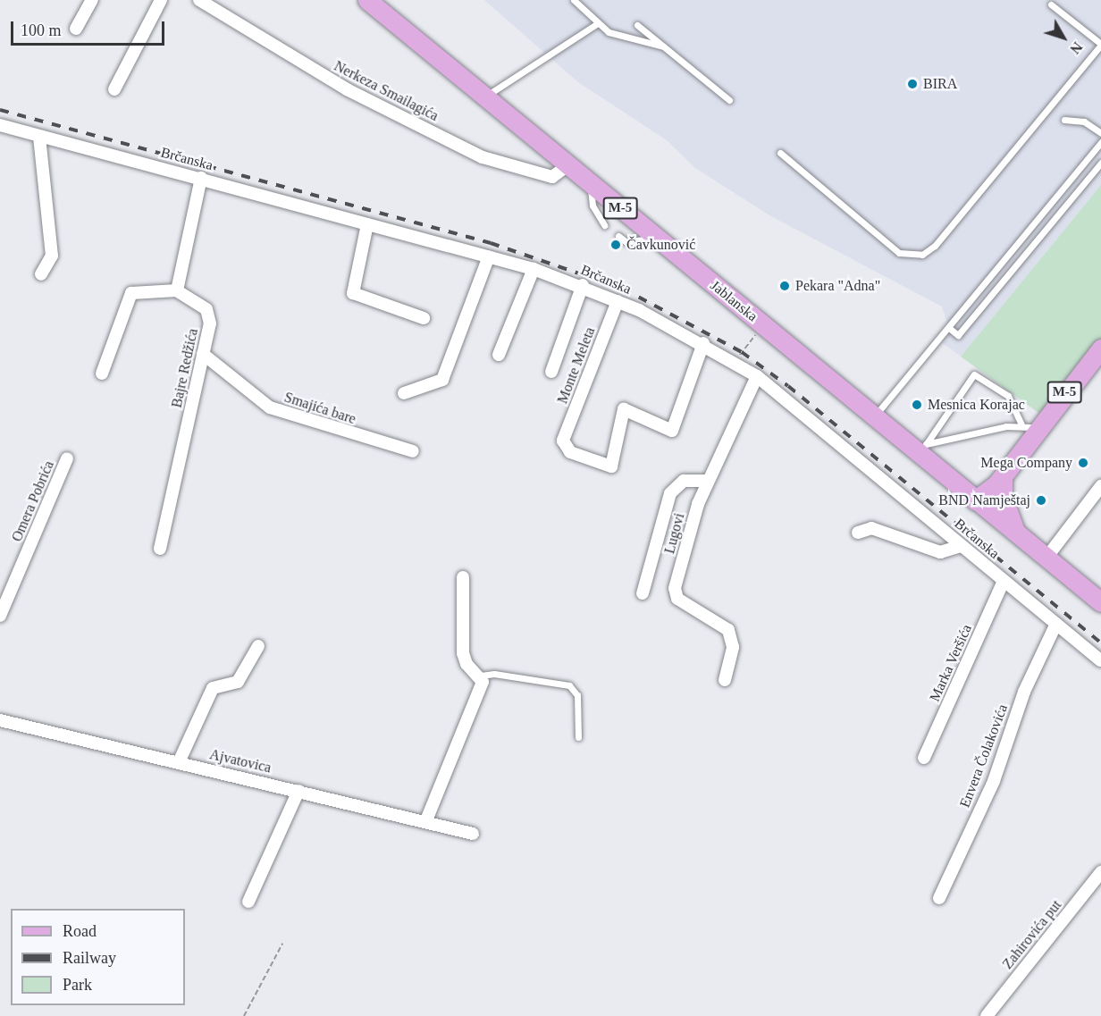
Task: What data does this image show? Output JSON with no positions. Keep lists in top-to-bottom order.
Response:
{
  "streets": {
    "main road": ["M-5", "Jablanska"],
    "street": [
      "Nerkeza Smailagića",
      "Brčanska",
      "Monte Meleta",
      "Bajre Redžića",
      "Smajića bare",
      "Omera Pobrića",
      "Lugovi",
      "Marka Veršića",
      "Envera Čolakovića",
      "Ajvatovica",
      "Zahirovića put"
    ]
  },
  "crossings": [
    ["Nerkeza Smailagića", "Jablanska"],
    ["Brčanska", "Monte Meleta"],
    ["Brčanska", "Lugovi"],
    ["Brčanska", "Marka Veršića"],
    ["Brčanska", "Envera Čolakovića"],
    ["M-5", "Jablanska"],
    ["Bajre Redžića", "Smajića bare"]
  ],
  "places": [
    "BIRA",
    "Čavkunović",
    "Pekara \"Adna\"",
    "Mesnica Korajac",
    "Mega Company",
    "BND Namještaj"
  ],
  "legend": ["Road", "Railway", "Park"],
  "scale_bar": "100 m",
  "north": "bottom right"
}
